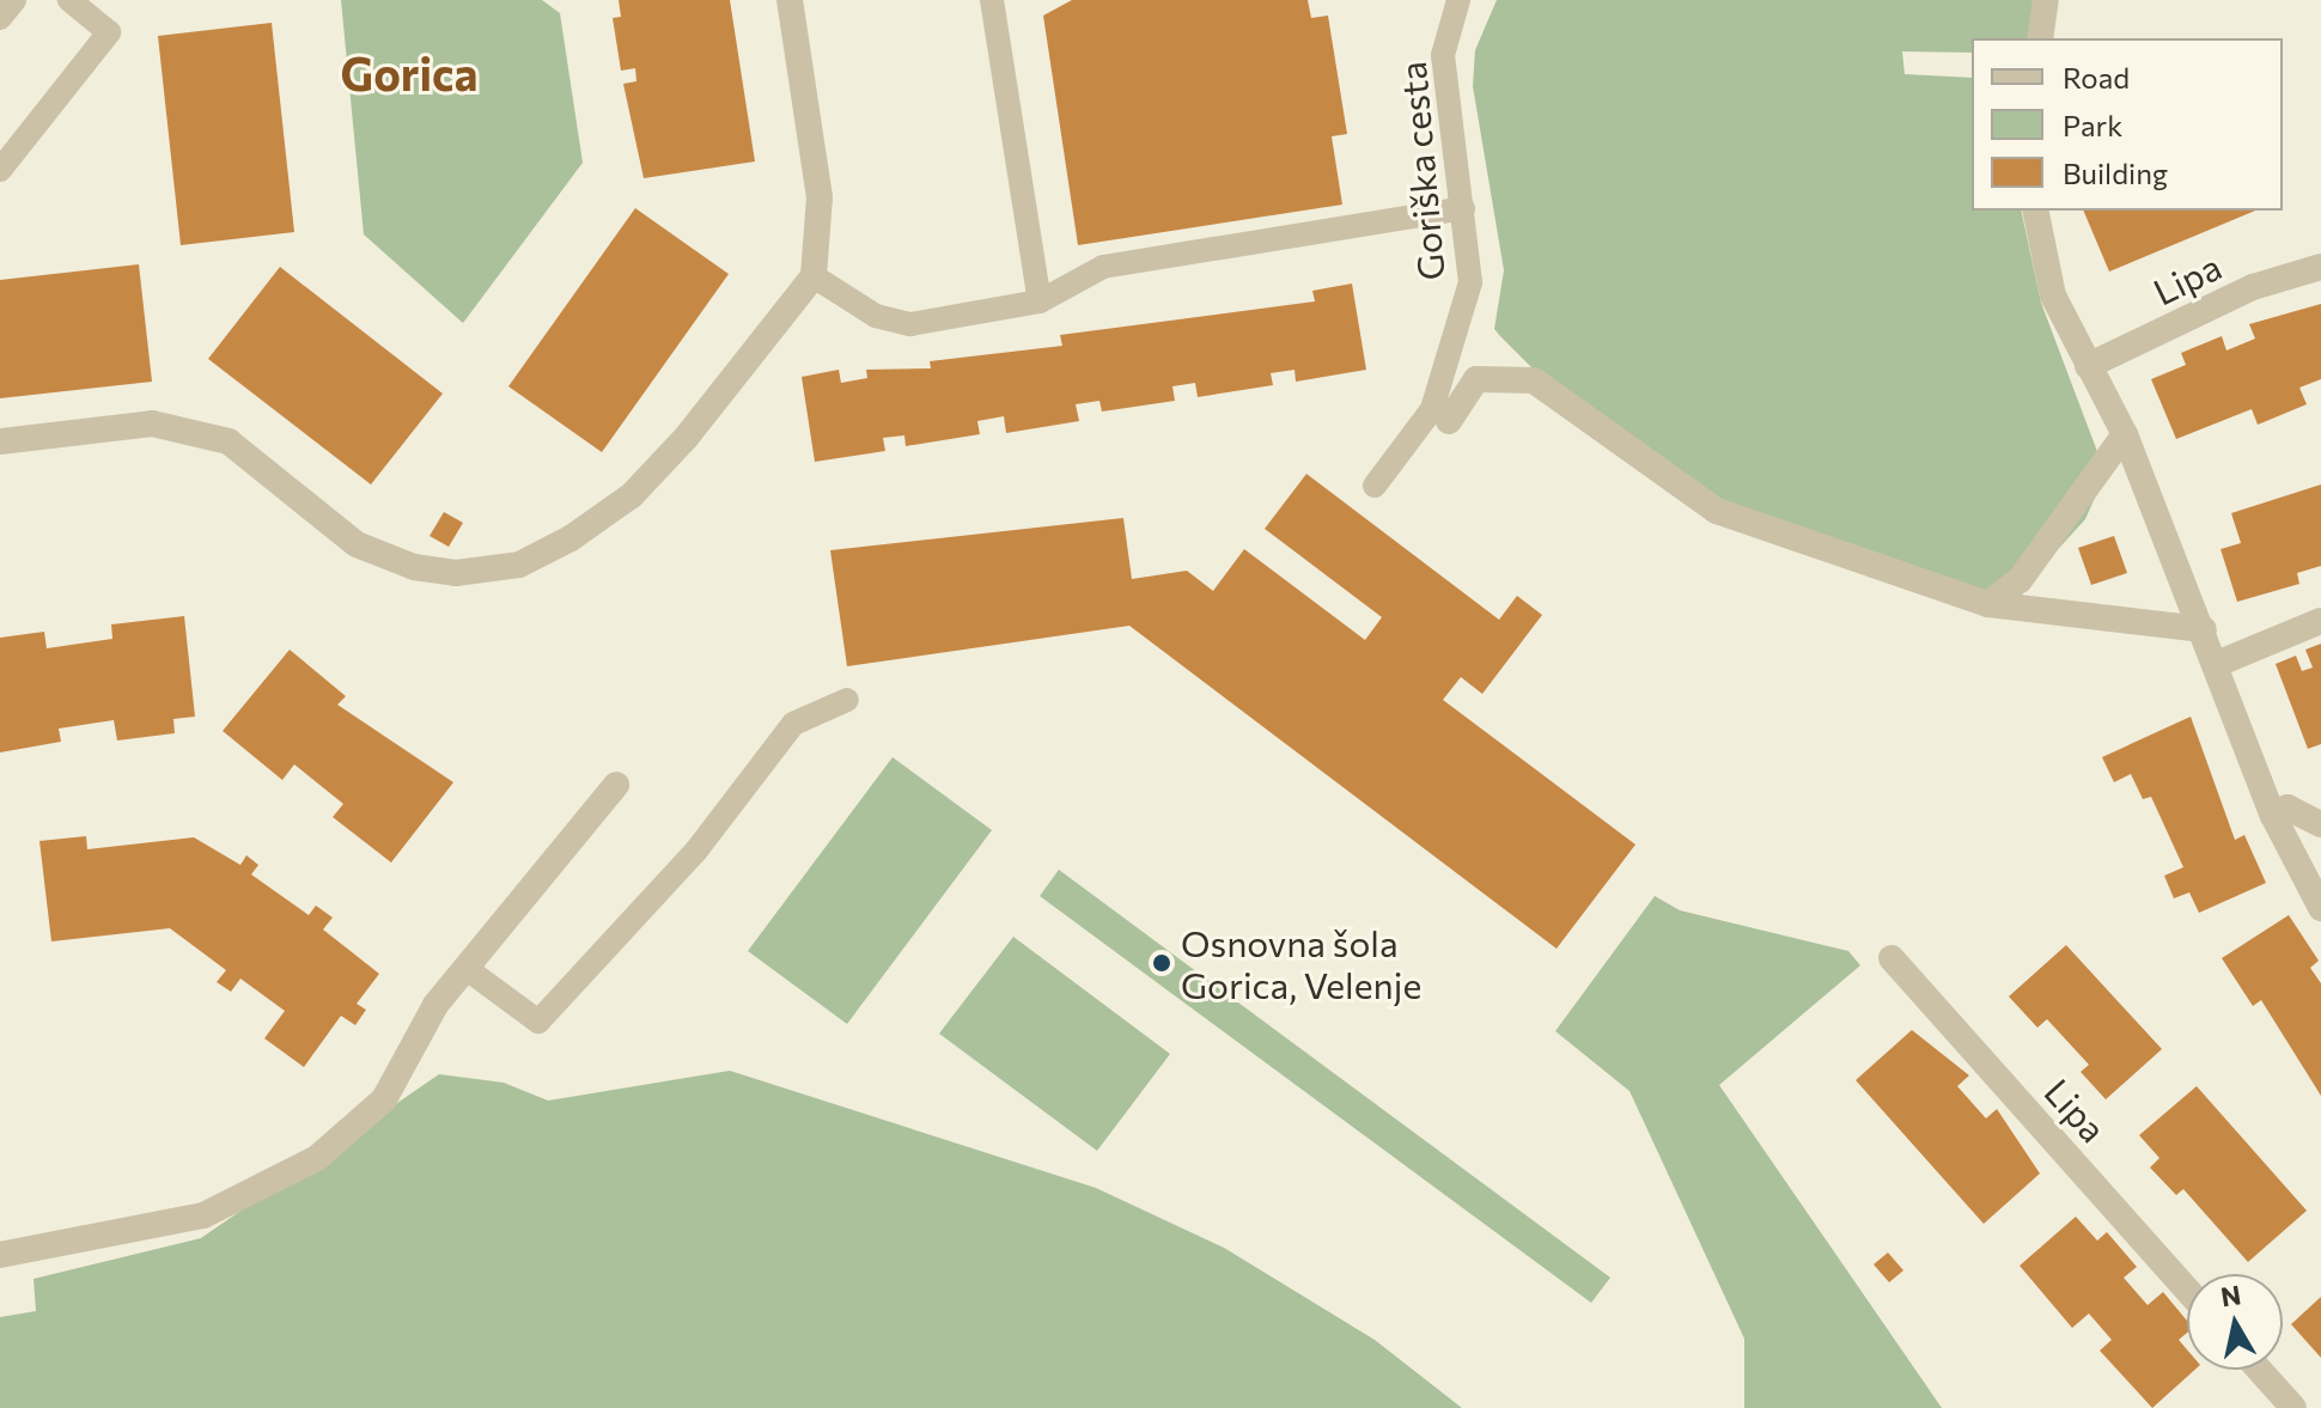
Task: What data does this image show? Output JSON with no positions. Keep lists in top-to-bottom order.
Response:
{
  "streets": {
    "street": ["Lipa"],
    "lane": ["Goriška cesta"]
  },
  "districts": ["Gorica"],
  "places": ["Osnovna šola Gorica, Velenje"],
  "legend": ["Road", "Park", "Building"],
  "north": "top"
}
